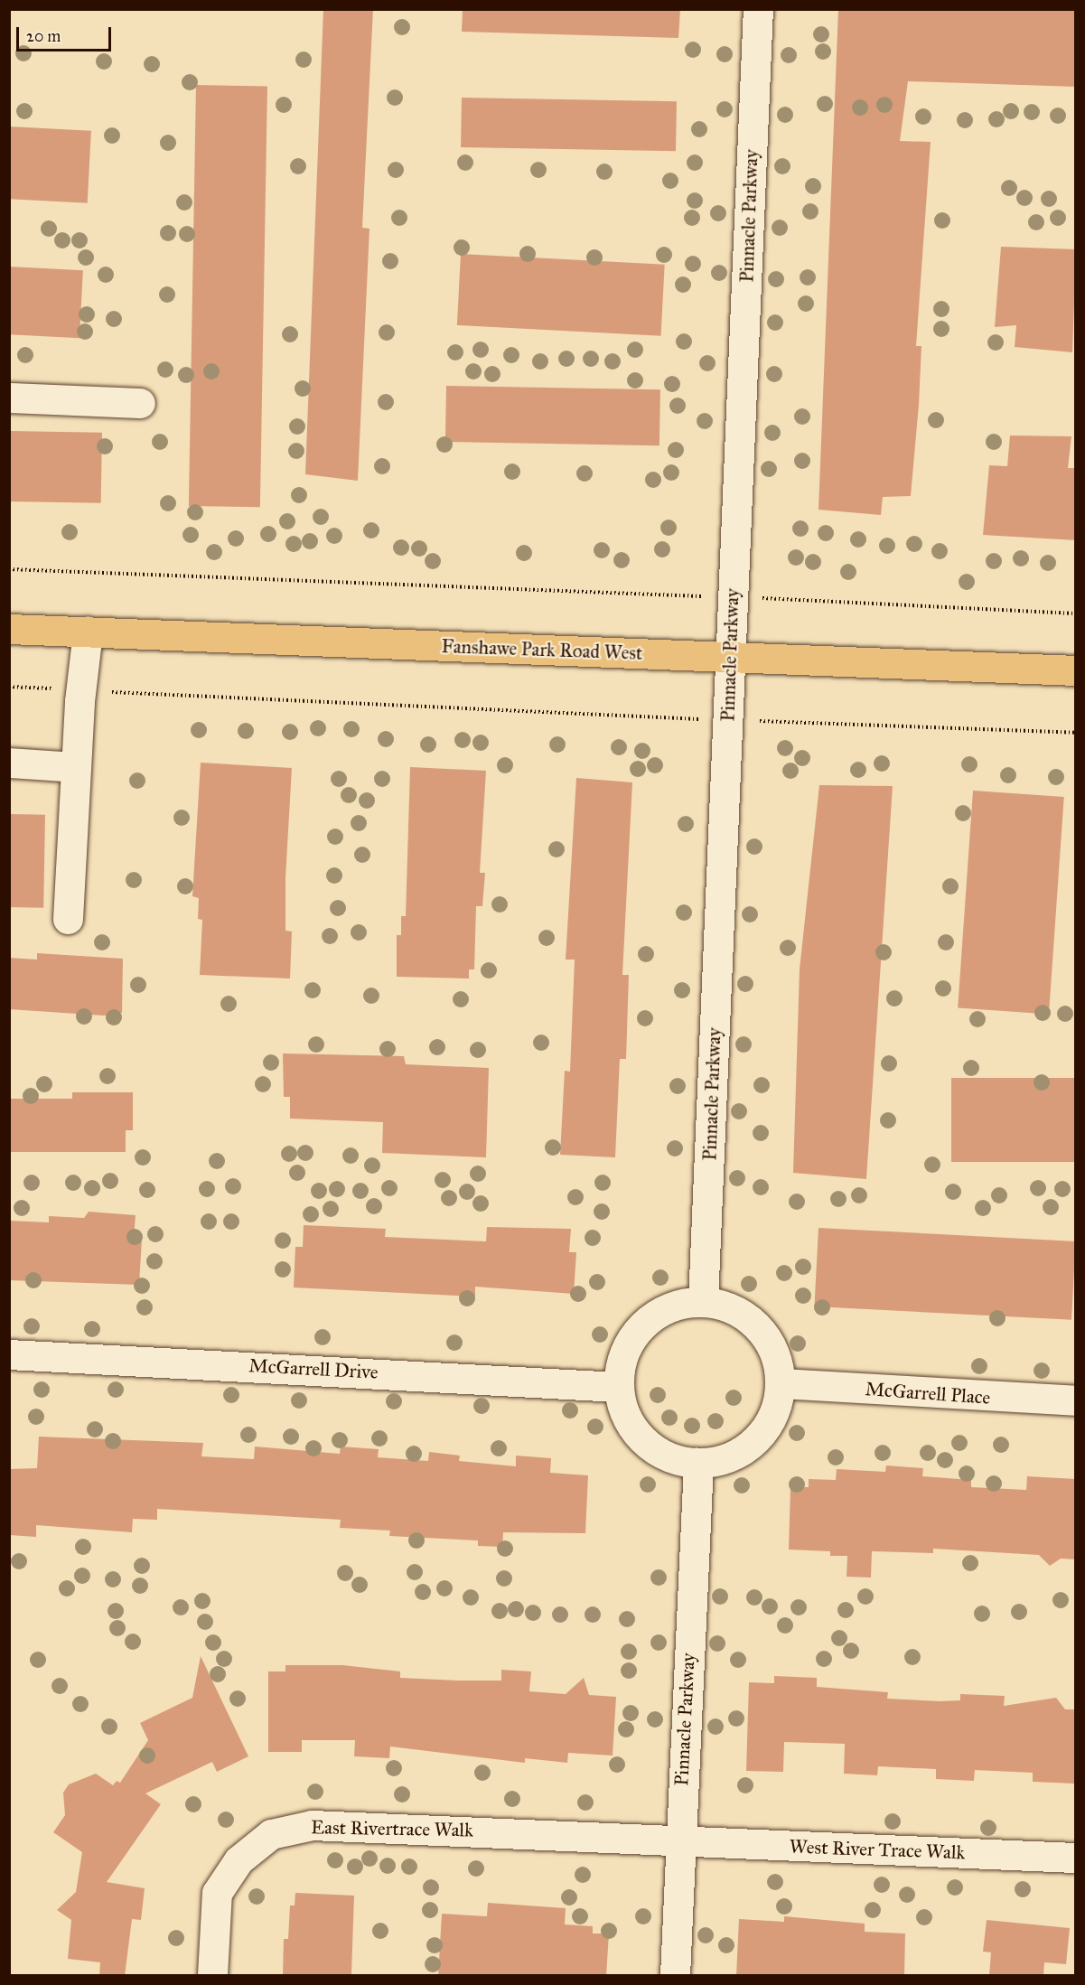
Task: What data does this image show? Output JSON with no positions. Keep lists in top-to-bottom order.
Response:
{
  "streets": {
    "main road": ["Fanshawe Park Road West"],
    "street": [
      "Pinnacle Parkway",
      "McGarrell Drive",
      "McGarrell Place",
      "East Rivertrace Walk",
      "West River Trace Walk"
    ]
  },
  "crossings": [
    ["Pinnacle Parkway", "Fanshawe Park Road West"],
    ["Pinnacle Parkway", "McGarrell Drive"],
    ["Pinnacle Parkway", "McGarrell Place"],
    ["Pinnacle Parkway", "East Rivertrace Walk"],
    ["Pinnacle Parkway", "West River Trace Walk"],
    ["McGarrell Drive", "McGarrell Place"],
    ["East Rivertrace Walk", "West River Trace Walk"]
  ],
  "scale_bar": "20 m"
}
